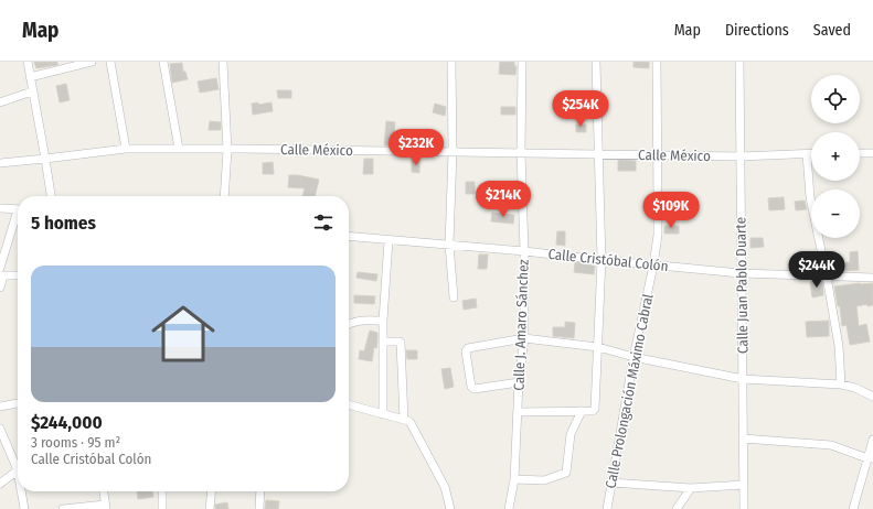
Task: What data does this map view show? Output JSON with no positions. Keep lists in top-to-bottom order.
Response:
{
  "streets": {
    "street": [
      "Calle México",
      "Calle Cristóbal Colón",
      "Calle Juan Pablo Duarte",
      "Calle J. Amaro Sánchez",
      "Calle Prolongación Máximo Cabral"
    ]
  },
  "crossings": [
    ["Calle México", "Calle Juan Pablo Duarte"],
    ["Calle México", "Calle J. Amaro Sánchez"],
    ["Calle México", "Calle Prolongación Máximo Cabral"],
    ["Calle Cristóbal Colón", "Calle Juan Pablo Duarte"],
    ["Calle Cristóbal Colón", "Calle J. Amaro Sánchez"],
    ["Calle Cristóbal Colón", "Calle Prolongación Máximo Cabral"]
  ],
  "page": {
    "header": "Map",
    "nav": ["Map", "Directions", "Saved"],
    "map_buttons": ["+", "−"],
    "price": [
      "$254K",
      "$232K",
      "$214K",
      "$109K",
      "$244K"
    ],
    "heading": "5 homes",
    "list": [
      {
        "name": "$244,000",
        "note": "3 rooms · 95 m² · Calle Cristóbal Colón"
      }
    ]
  }
}
